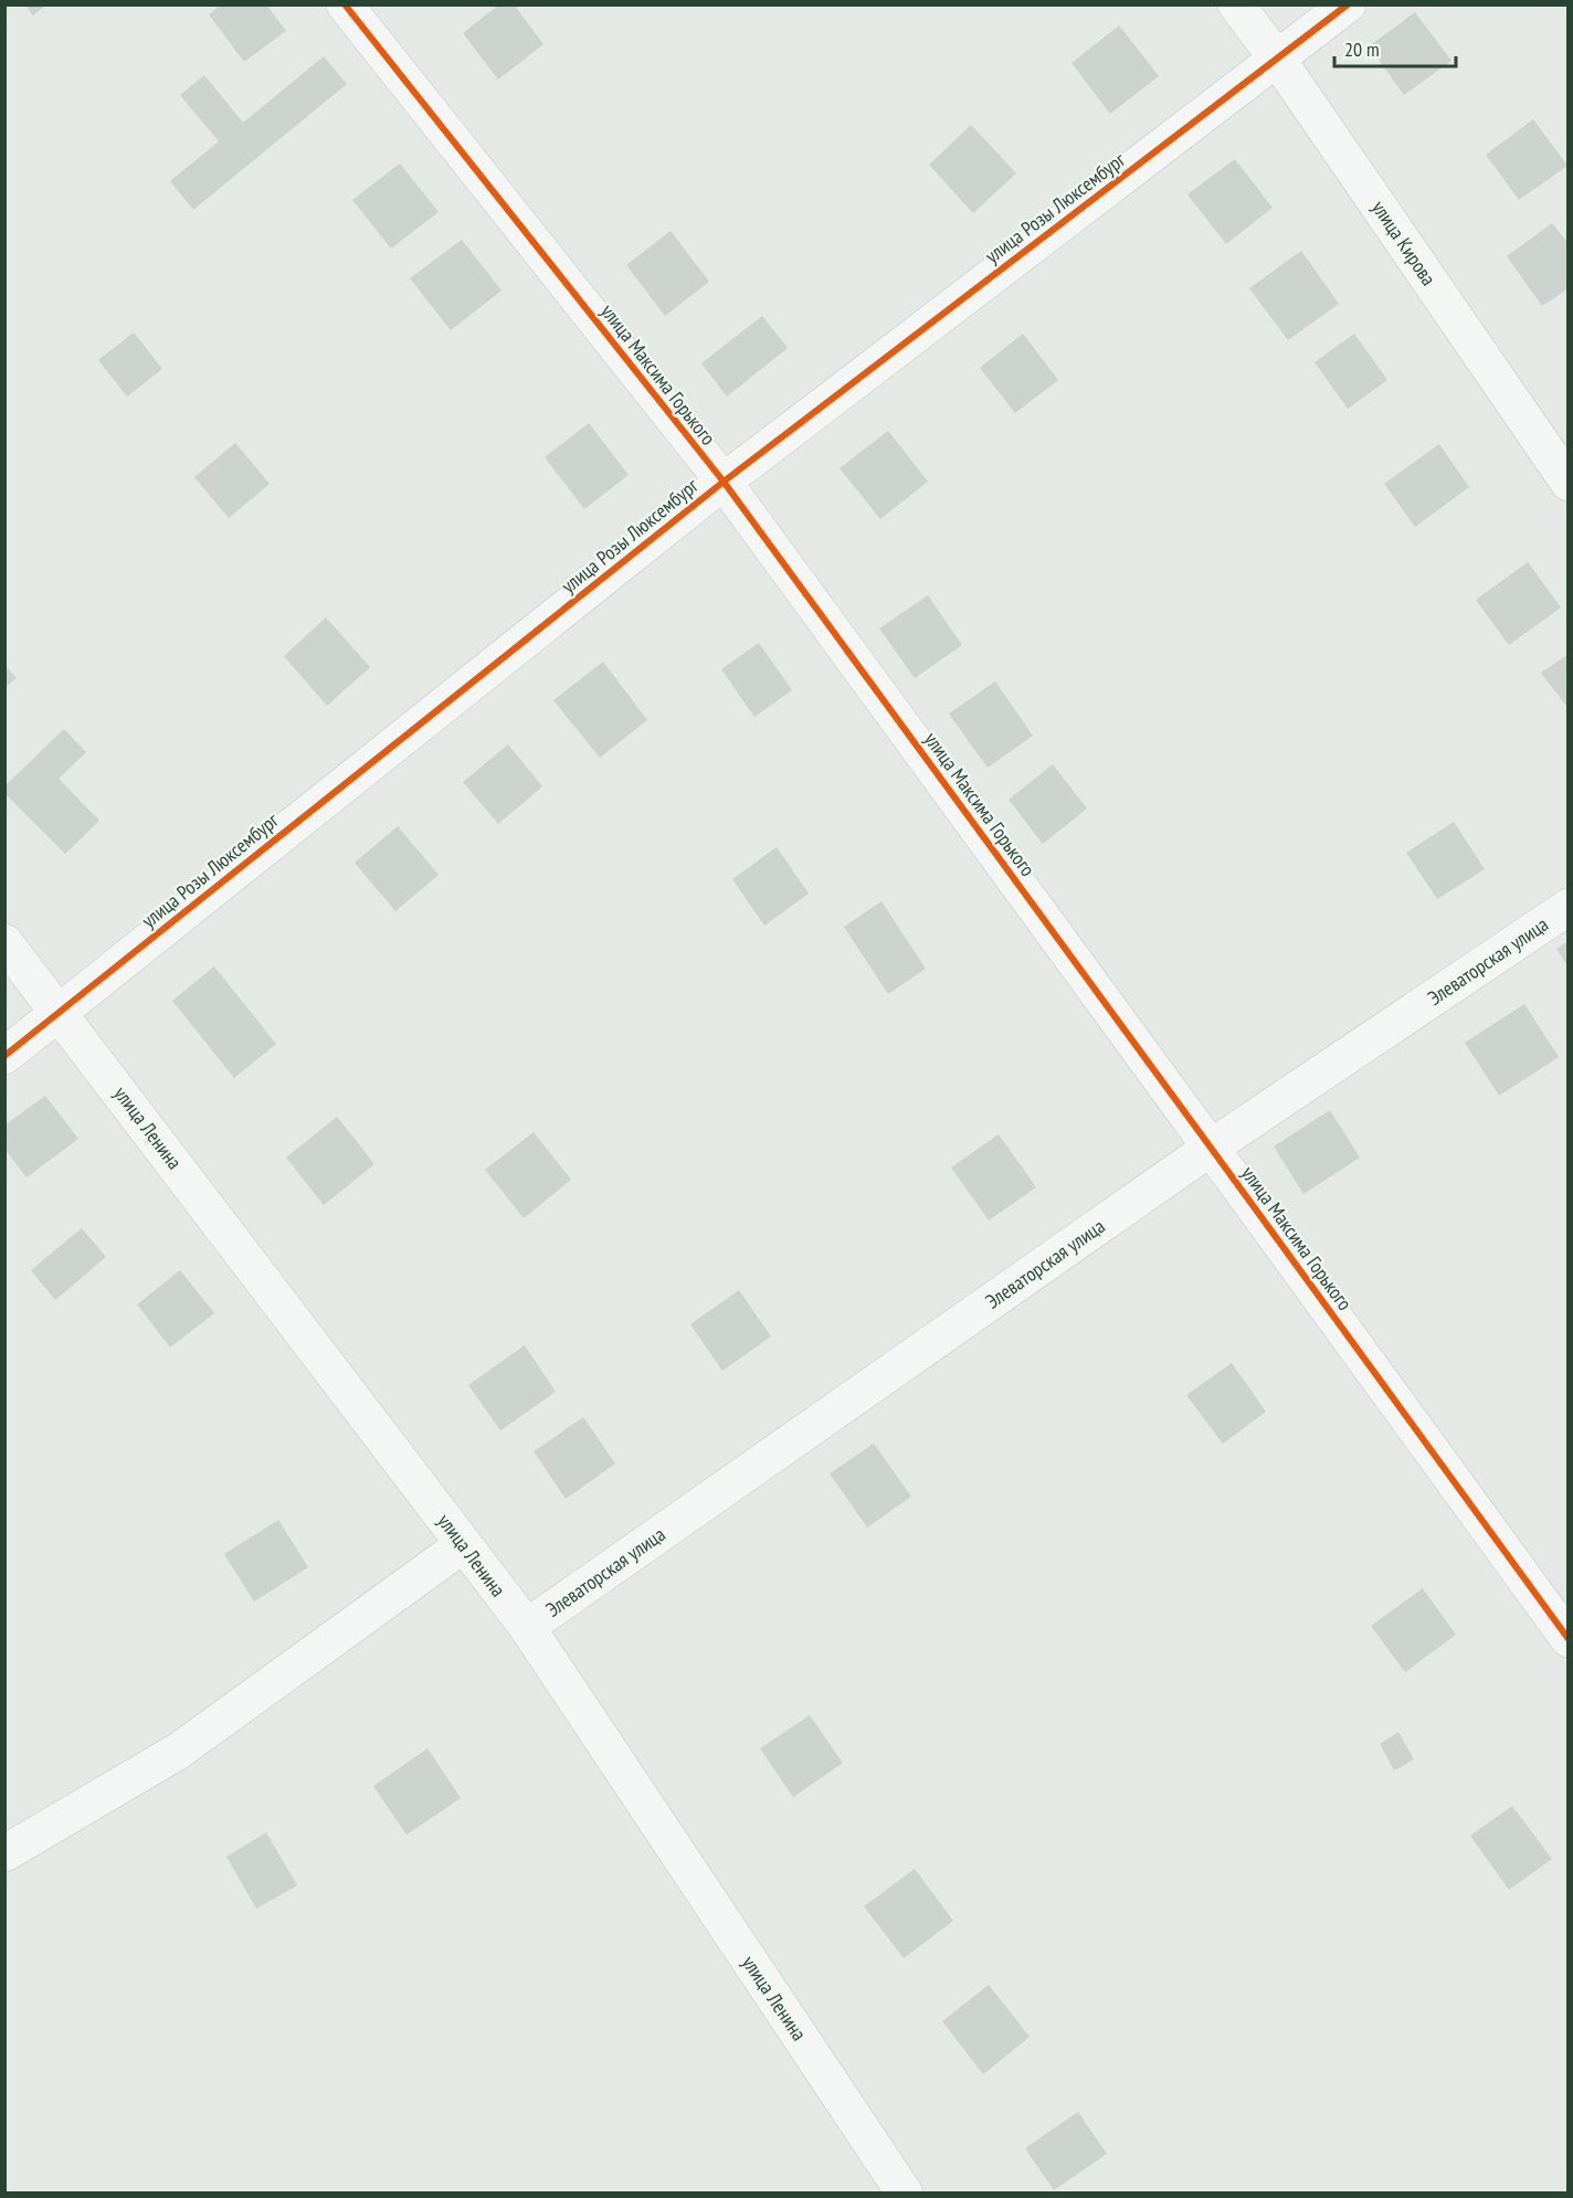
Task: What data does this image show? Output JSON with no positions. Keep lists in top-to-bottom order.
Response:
{
  "streets": {
    "street": [
      "улица Розы Люксембург",
      "улица Кирова",
      "улица Максима Горького",
      "Элеваторская улица",
      "улица Ленина"
    ]
  },
  "crossings": [
    ["улица Розы Люксембург", "улица Кирова"],
    ["улица Розы Люксембург", "улица Максима Горького"],
    ["улица Розы Люксембург", "улица Ленина"],
    ["улица Максима Горького", "Элеваторская улица"],
    ["Элеваторская улица", "улица Ленина"]
  ],
  "scale_bar": "20 m"
}
